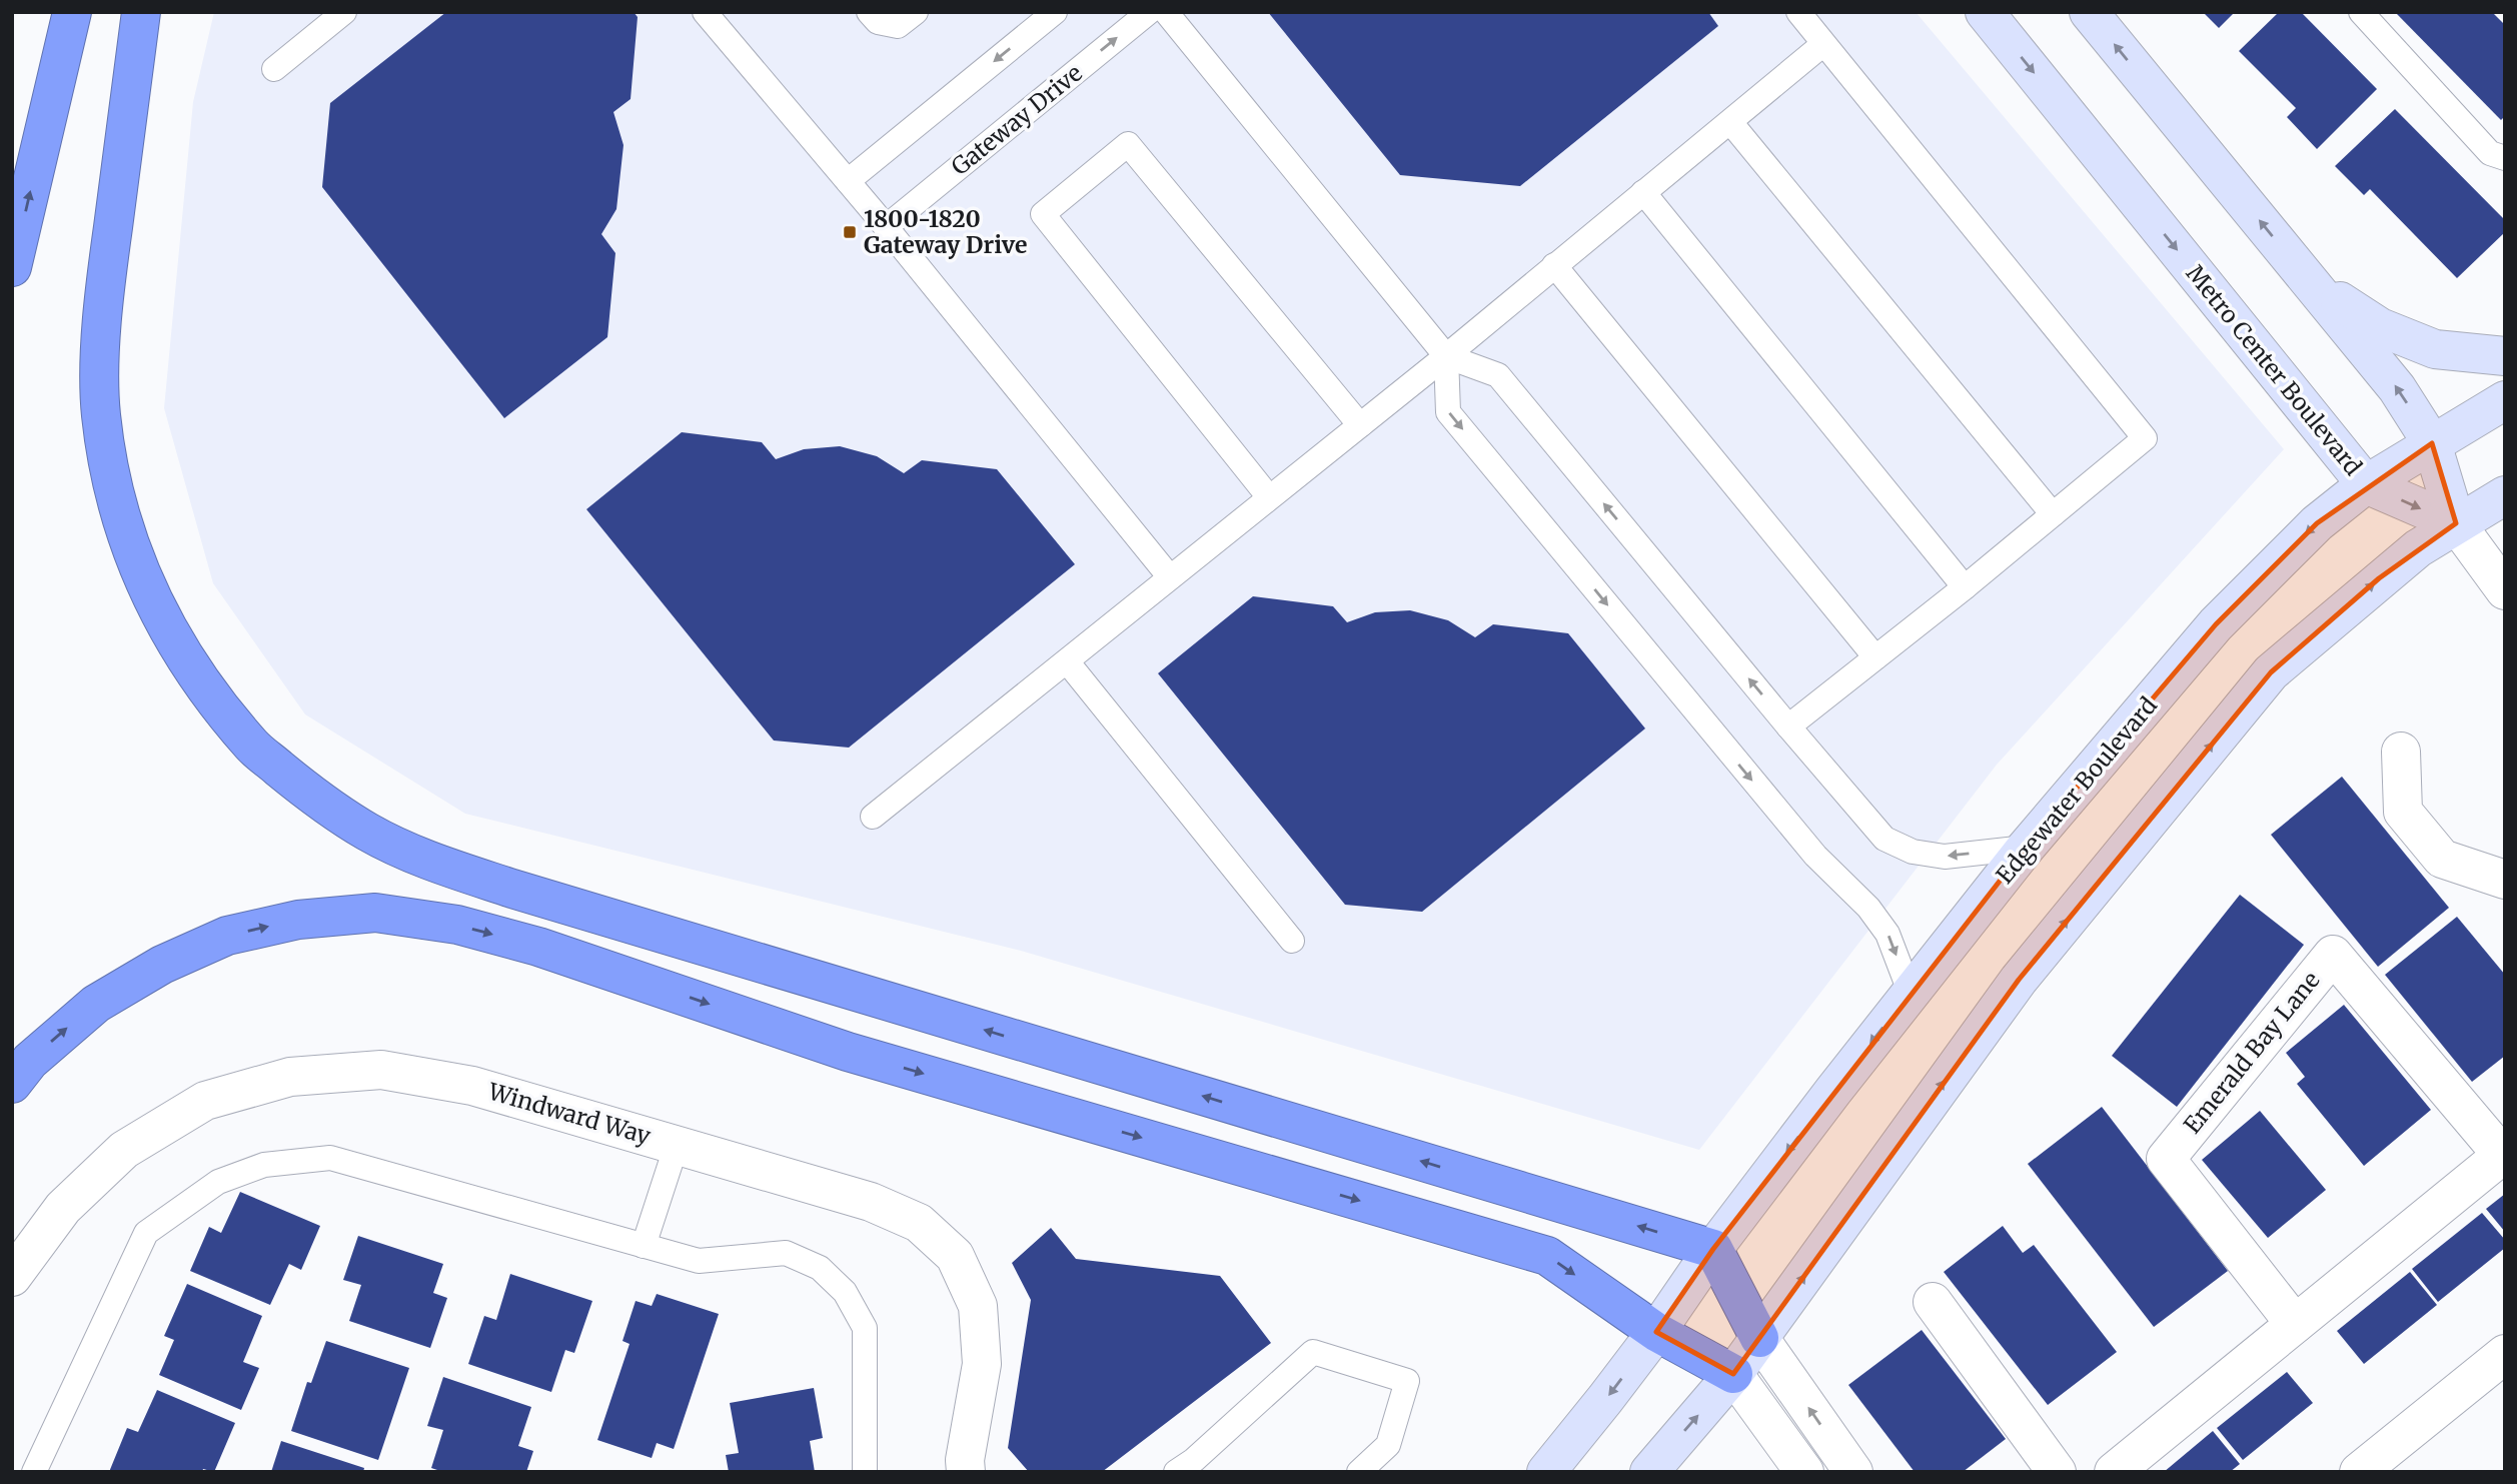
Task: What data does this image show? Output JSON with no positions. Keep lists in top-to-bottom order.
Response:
{
  "streets": {
    "main road": ["Metro Center Boulevard", "Edgewater Boulevard"],
    "street": ["Emerald Bay Lane", "Windward Way"],
    "lane": ["Gateway Drive"]
  },
  "crossings": [
    ["Metro Center Boulevard", "Edgewater Boulevard"]
  ],
  "places": {
    "transit": ["1800-1820 Gateway Drive"]
  }
}
